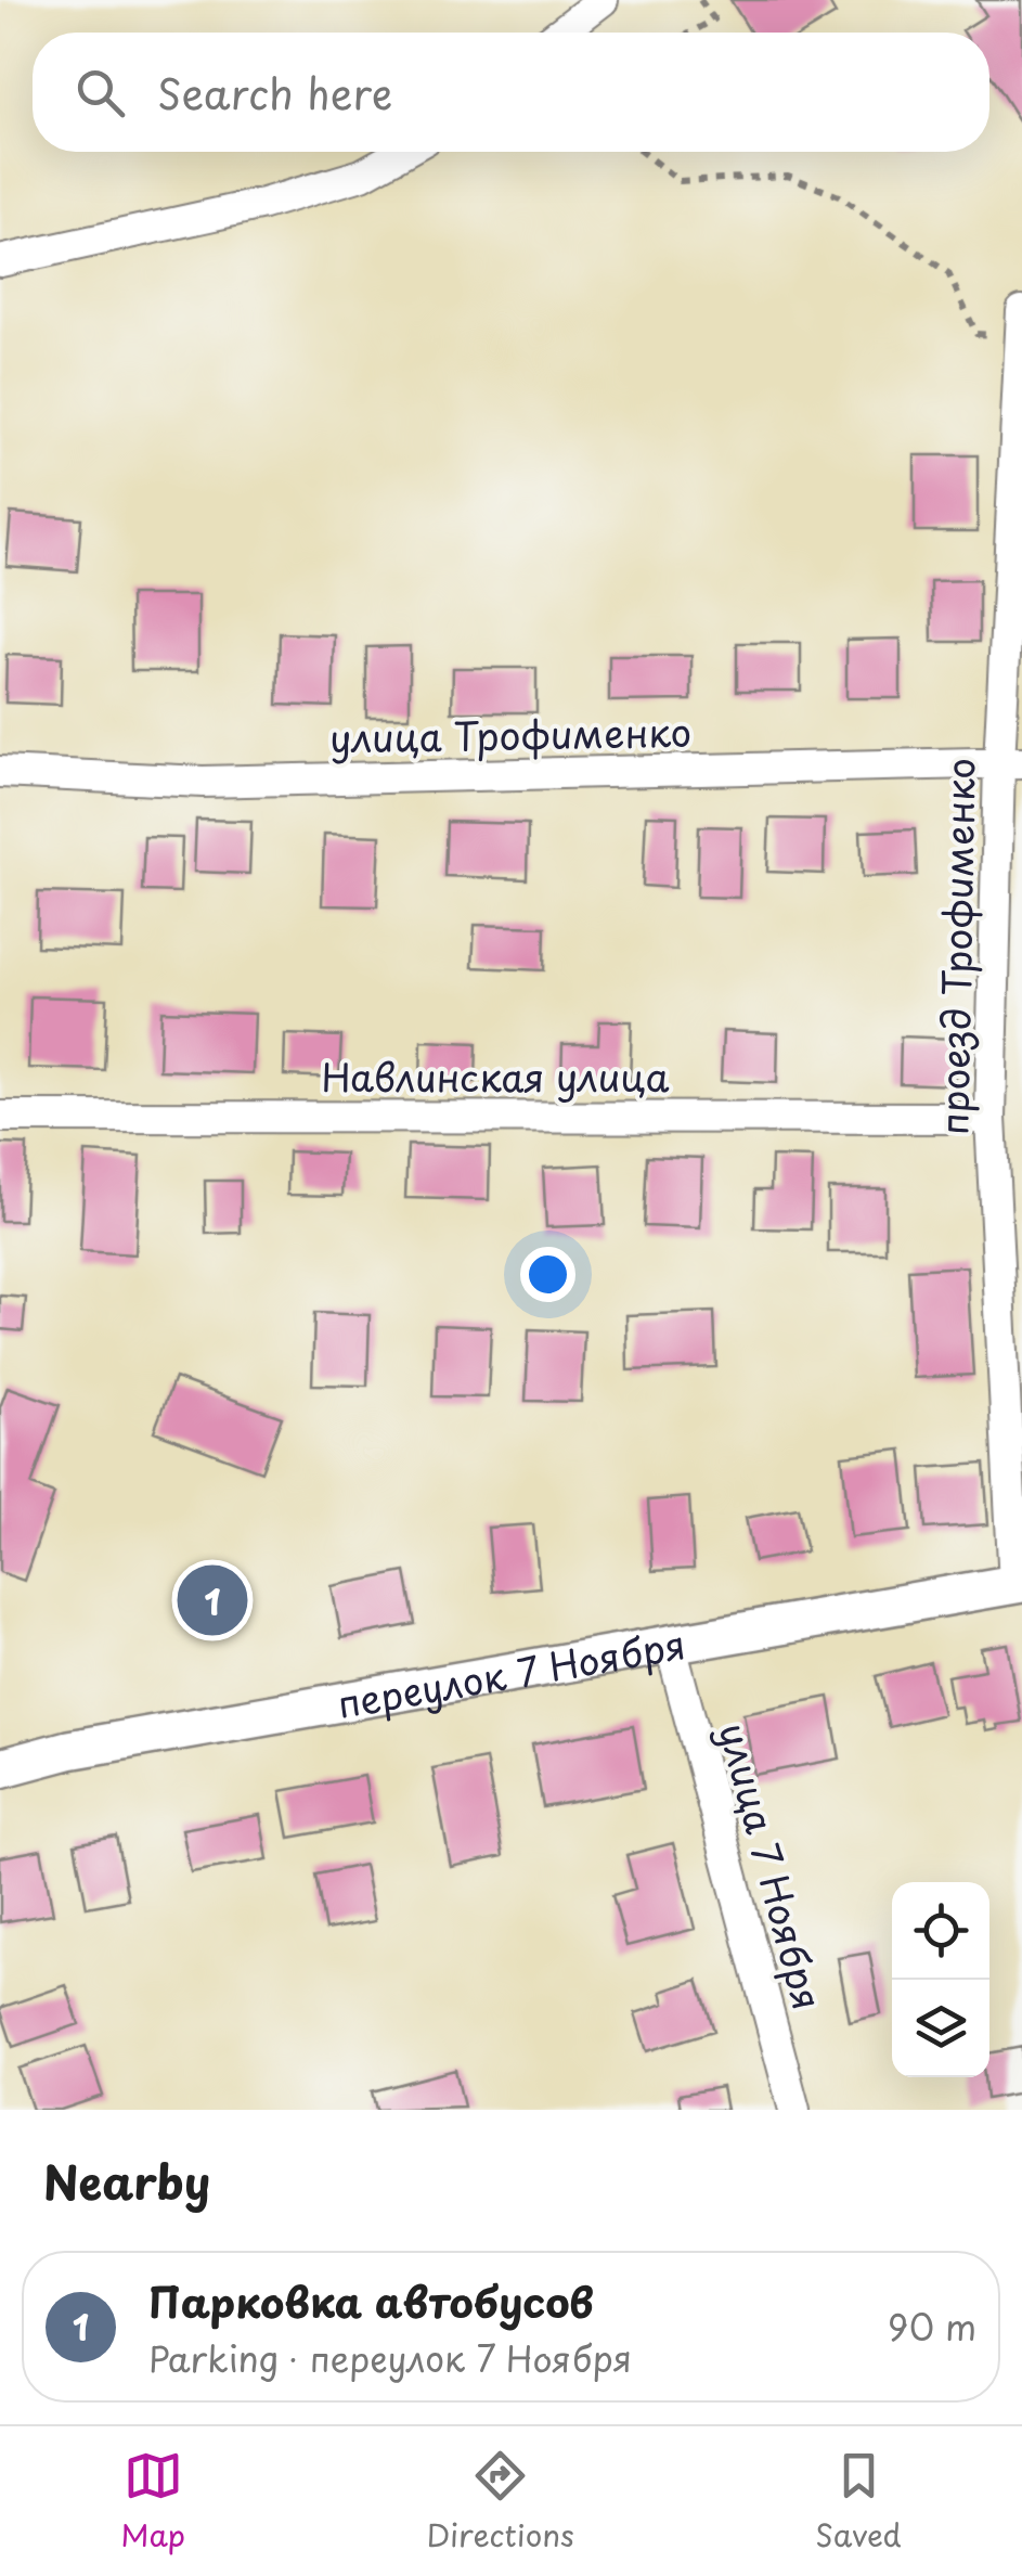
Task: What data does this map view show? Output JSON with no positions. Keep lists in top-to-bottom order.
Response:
{
  "streets": {
    "street": [
      "улица Трофименко",
      "проезд Трофименко",
      "Навлинская улица",
      "переулок 7 Ноября",
      "улица 7 Ноября"
    ]
  },
  "crossings": [
    ["улица Трофименко", "проезд Трофименко"],
    ["проезд Трофименко", "Навлинская улица"],
    ["проезд Трофименко", "переулок 7 Ноября"],
    ["переулок 7 Ноября", "улица 7 Ноября"]
  ],
  "page": {
    "search": "Search here",
    "pins": "1",
    "heading": "Nearby",
    "list": [
      {
        "mark": "1",
        "name": "Парковка автобусов",
        "note": "Parking · переулок 7 Ноября",
        "value": "90 m"
      }
    ],
    "nav": ["Map", "Directions", "Saved"]
  }
}
